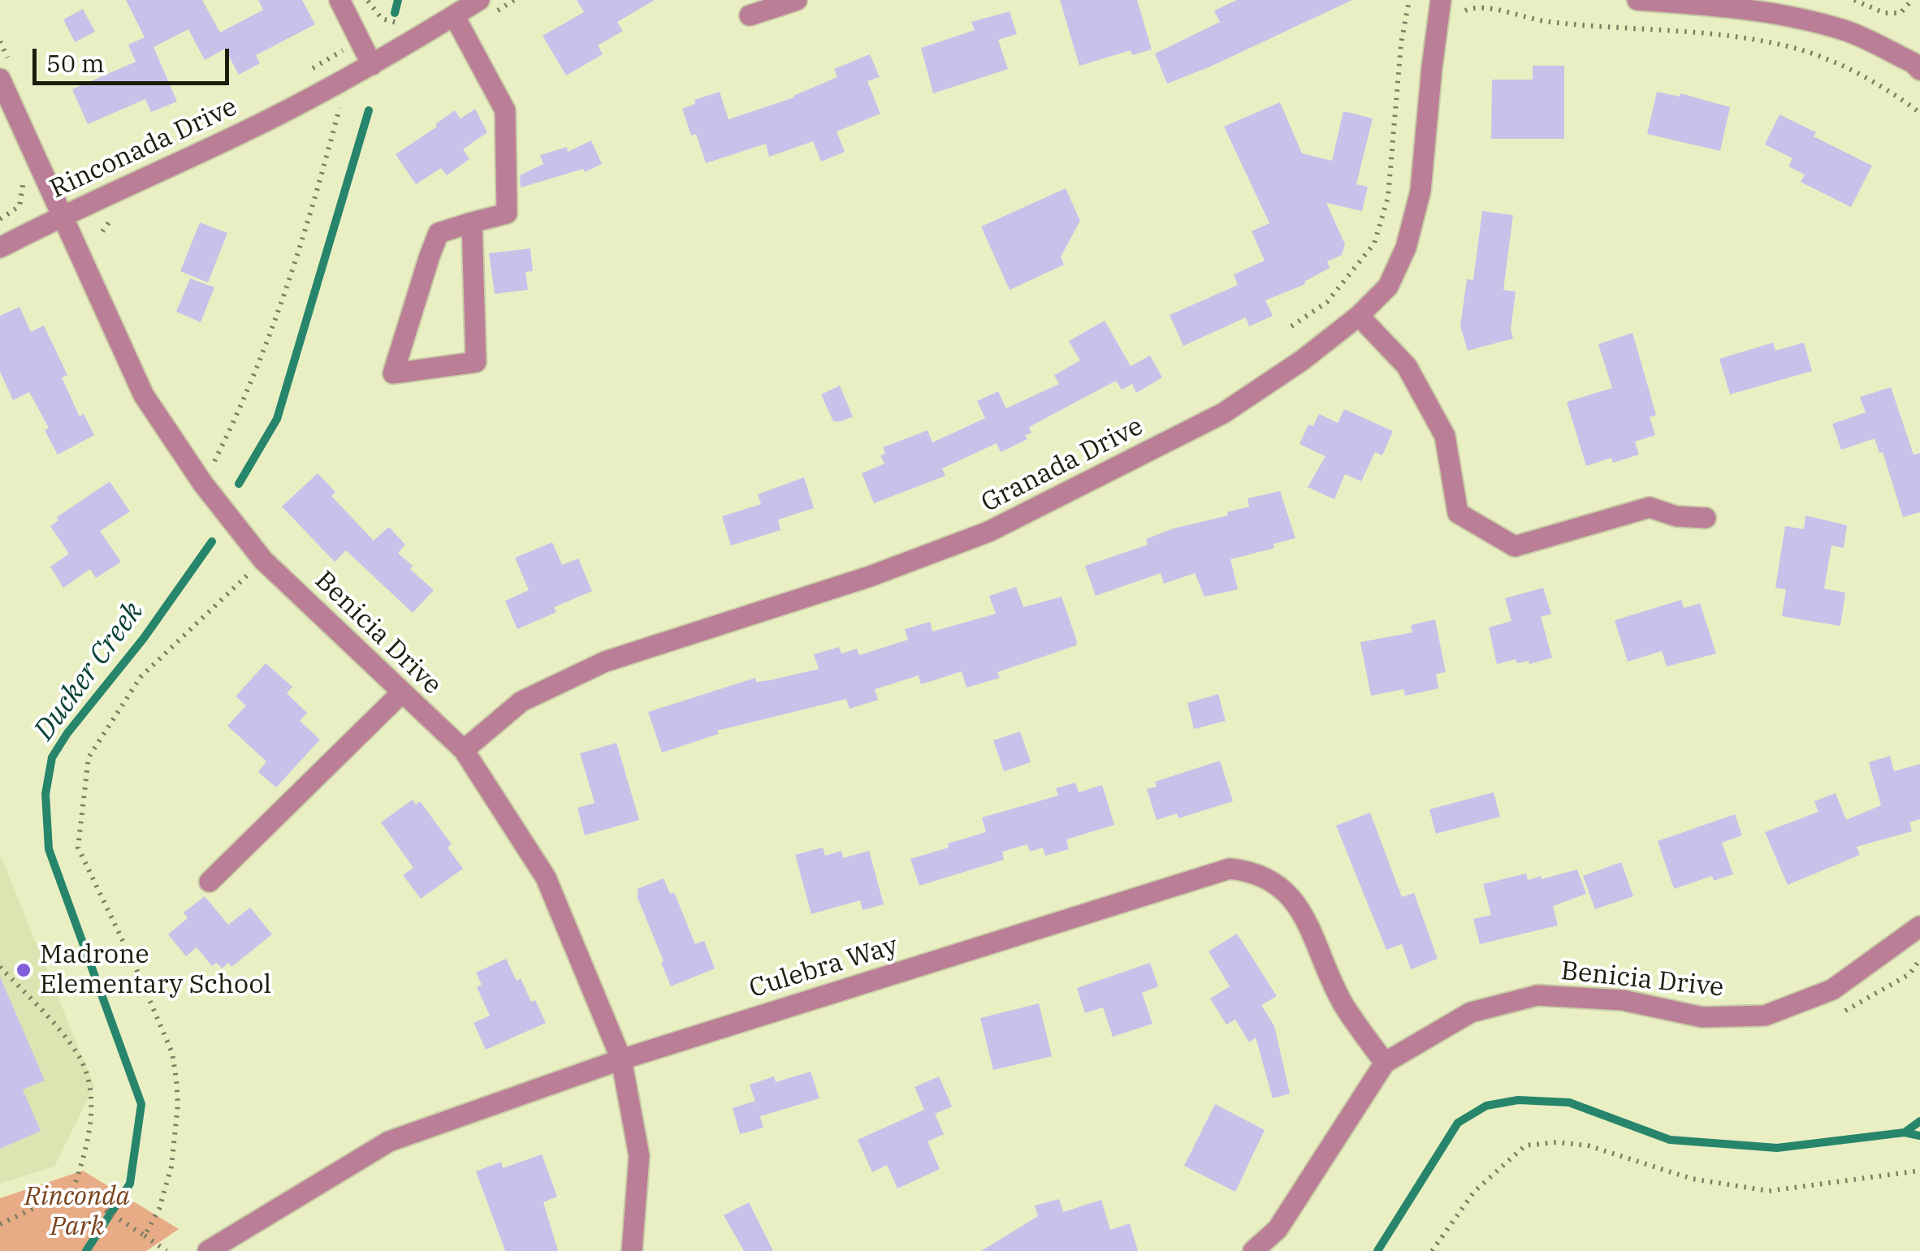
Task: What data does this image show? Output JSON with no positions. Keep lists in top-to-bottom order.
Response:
{
  "streets": {
    "street": [
      "Rinconada Drive",
      "Granada Drive",
      "Benicia Drive",
      "Culebra Way"
    ]
  },
  "crossings": [
    ["Rinconada Drive", "Benicia Drive"],
    ["Granada Drive", "Benicia Drive"],
    ["Benicia Drive", "Culebra Way"]
  ],
  "water": ["Ducker Creek"],
  "parks": ["Rinconda Park"],
  "places": ["Madrone Elementary School"],
  "scale_bar": "50 m"
}
